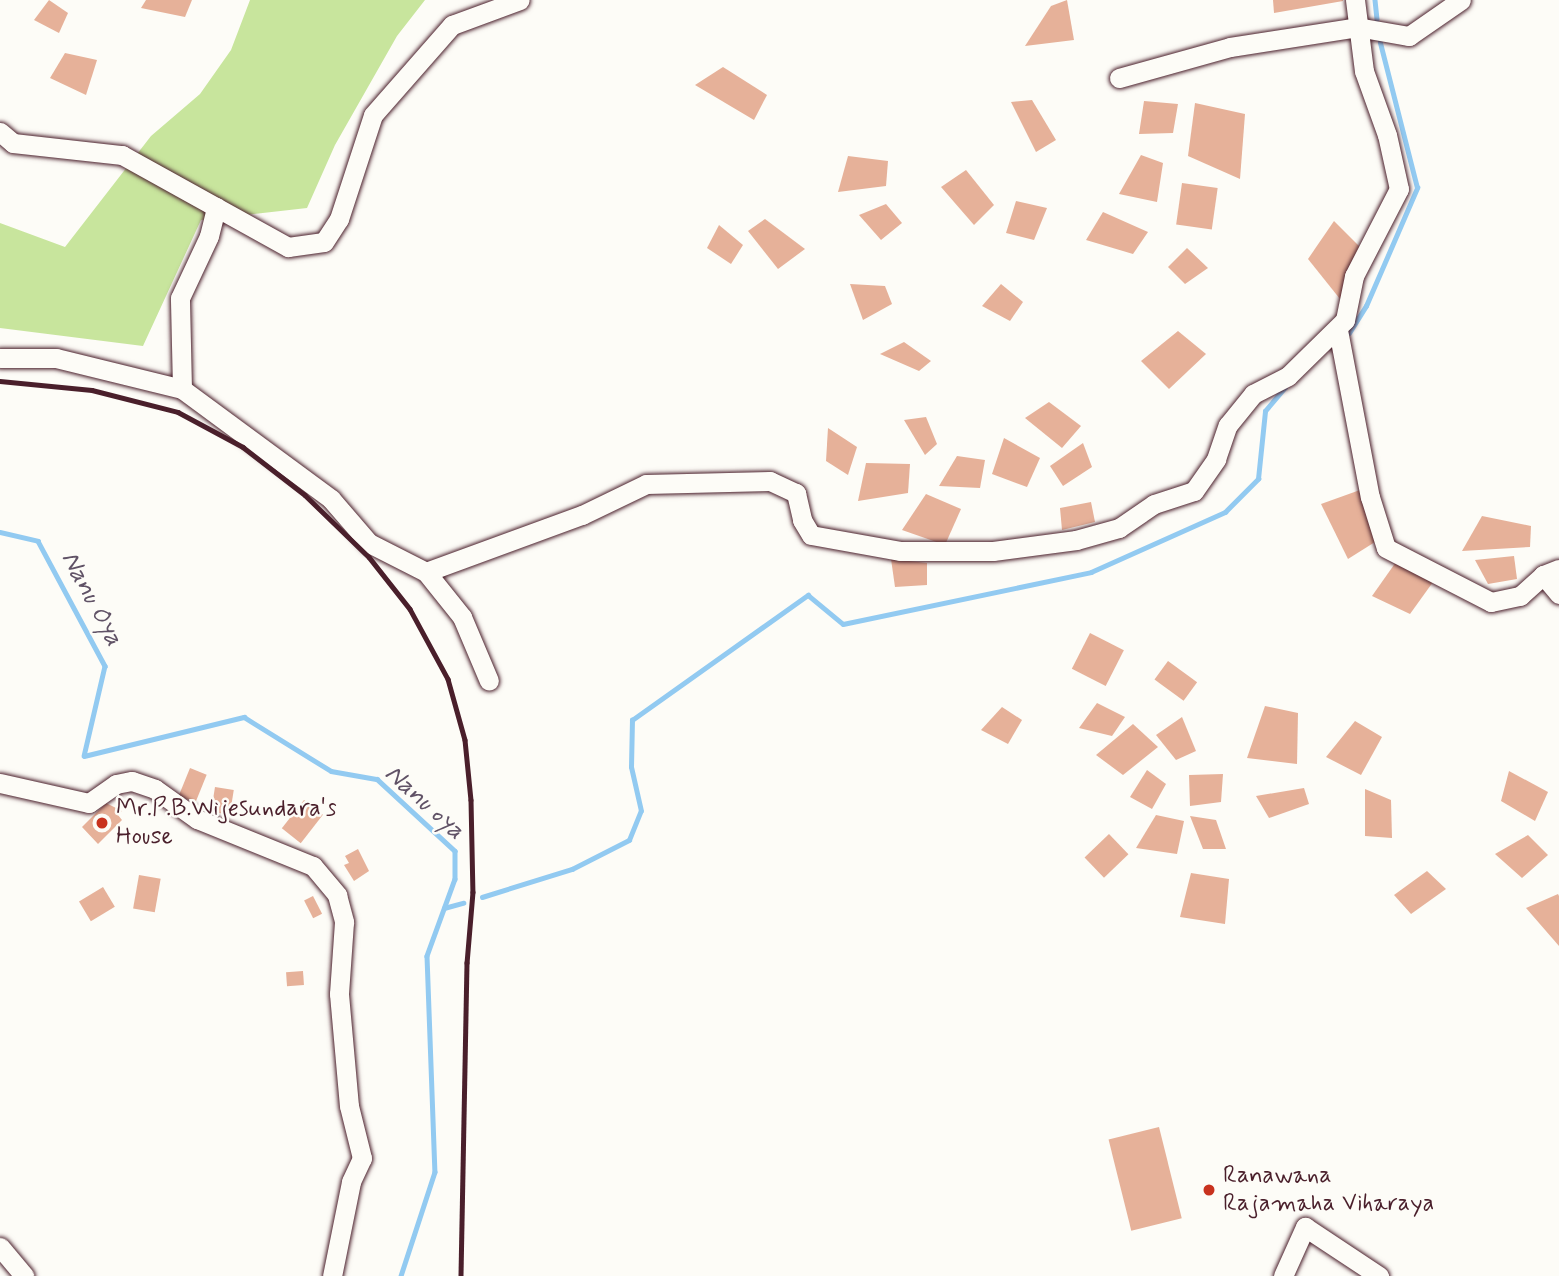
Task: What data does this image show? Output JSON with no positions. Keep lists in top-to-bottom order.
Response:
{
  "water": ["Nanu Oya", "Nanu oya"],
  "places": ["Mr.P.B.Wijesundara's House", "Ranawana Rajamaha Viharaya"]
}
